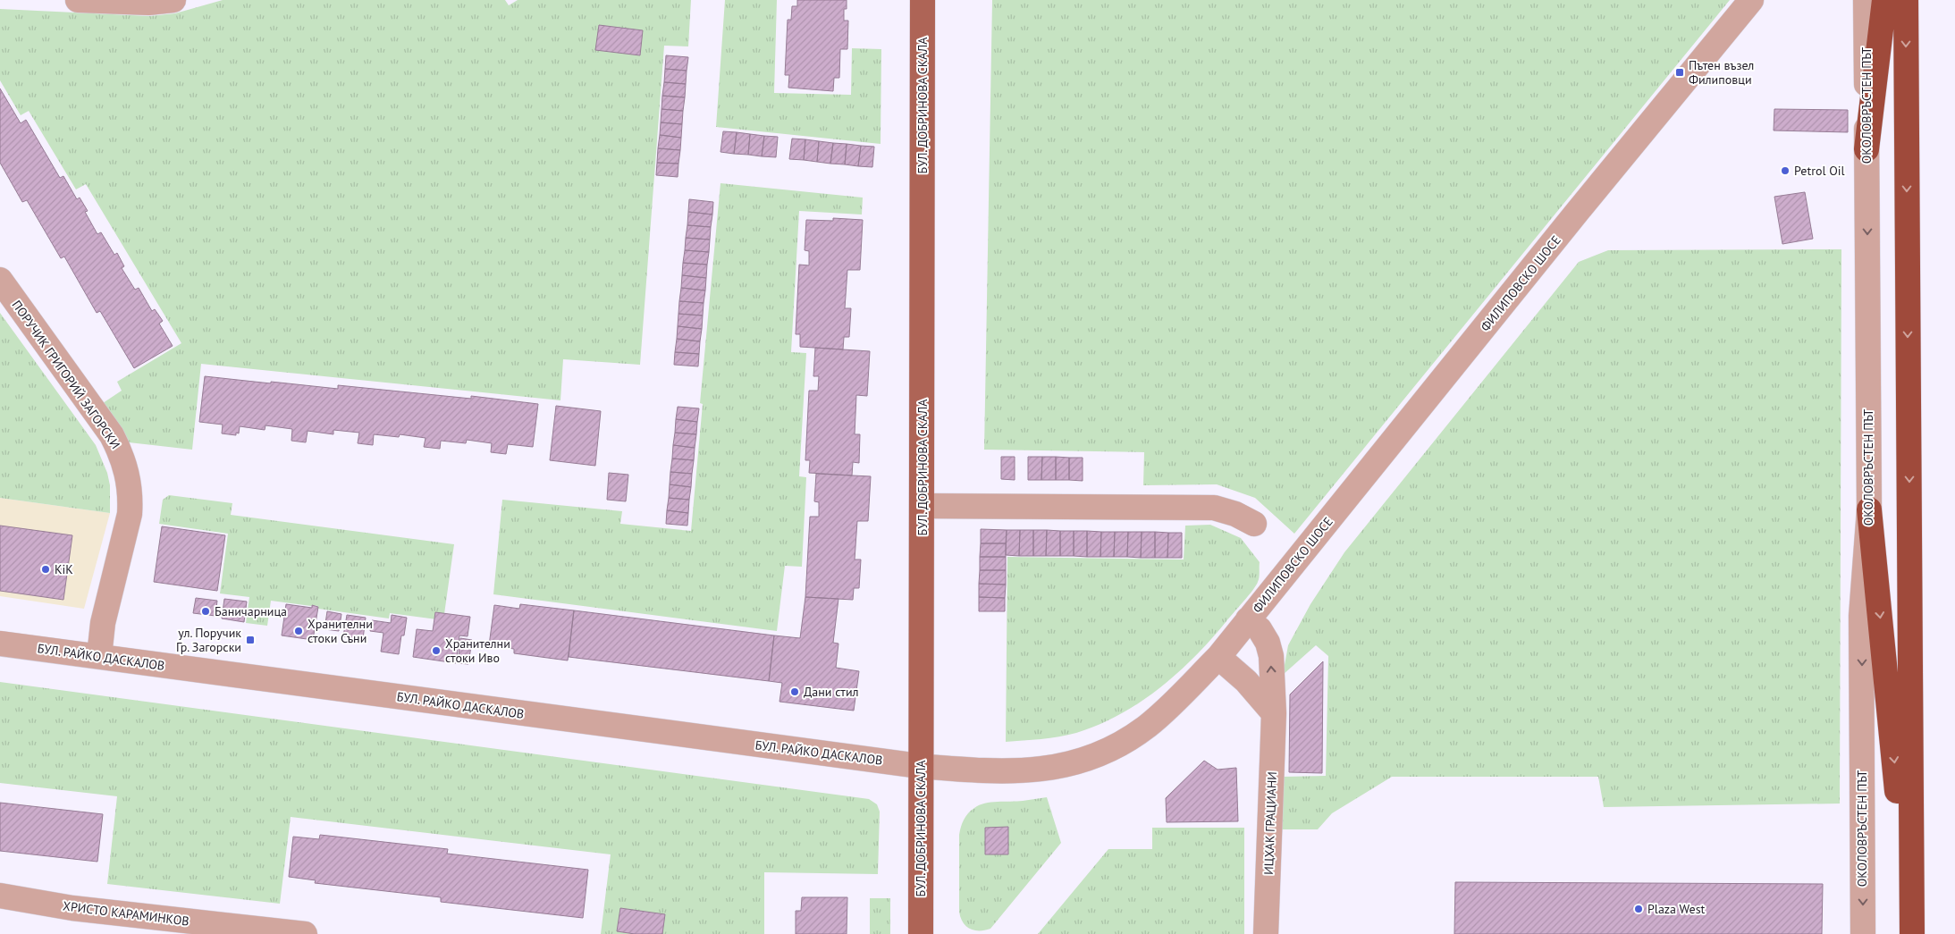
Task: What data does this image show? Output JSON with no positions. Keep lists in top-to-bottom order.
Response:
{
  "streets": {
    "main road": ["БУЛ. ДОБРИНОВА СКАЛА"],
    "street": [
      "ОКОЛОВРЪСТЕН ПЪТ",
      "ФИЛИПОВСКО ШОСЕ",
      "ПОРУЧИК ГРИГОРИЙ ЗАГОРСКИ",
      "БУЛ. РАЙКО ДАСКАЛОВ",
      "ИЦХАК ГРАЦИАНИ",
      "ХРИСТО КАРАМИНКОВ"
    ]
  },
  "crossings": [
    ["БУЛ. ДОБРИНОВА СКАЛА", "ФИЛИПОВСКО ШОСЕ"],
    ["БУЛ. ДОБРИНОВА СКАЛА", "БУЛ. РАЙКО ДАСКАЛОВ"],
    ["ФИЛИПОВСКО ШОСЕ", "БУЛ. РАЙКО ДАСКАЛОВ"],
    ["ФИЛИПОВСКО ШОСЕ", "ИЦХАК ГРАЦИАНИ"],
    ["ПОРУЧИК ГРИГОРИЙ ЗАГОРСКИ", "БУЛ. РАЙКО ДАСКАЛОВ"]
  ],
  "one_way": ["ОКОЛОВРЪСТЕН ПЪТ"],
  "places": {
    "transit": ["Пътен възел Филиповци", "ул. Поручик Гр. Загорски"],
    "other": [
      "Petrol Oil",
      "KiK",
      "Баничарница",
      "Хранителни стоки Съни",
      "Хранителни стоки Иво",
      "Дани стил",
      "Plaza West"
    ]
  }
}
